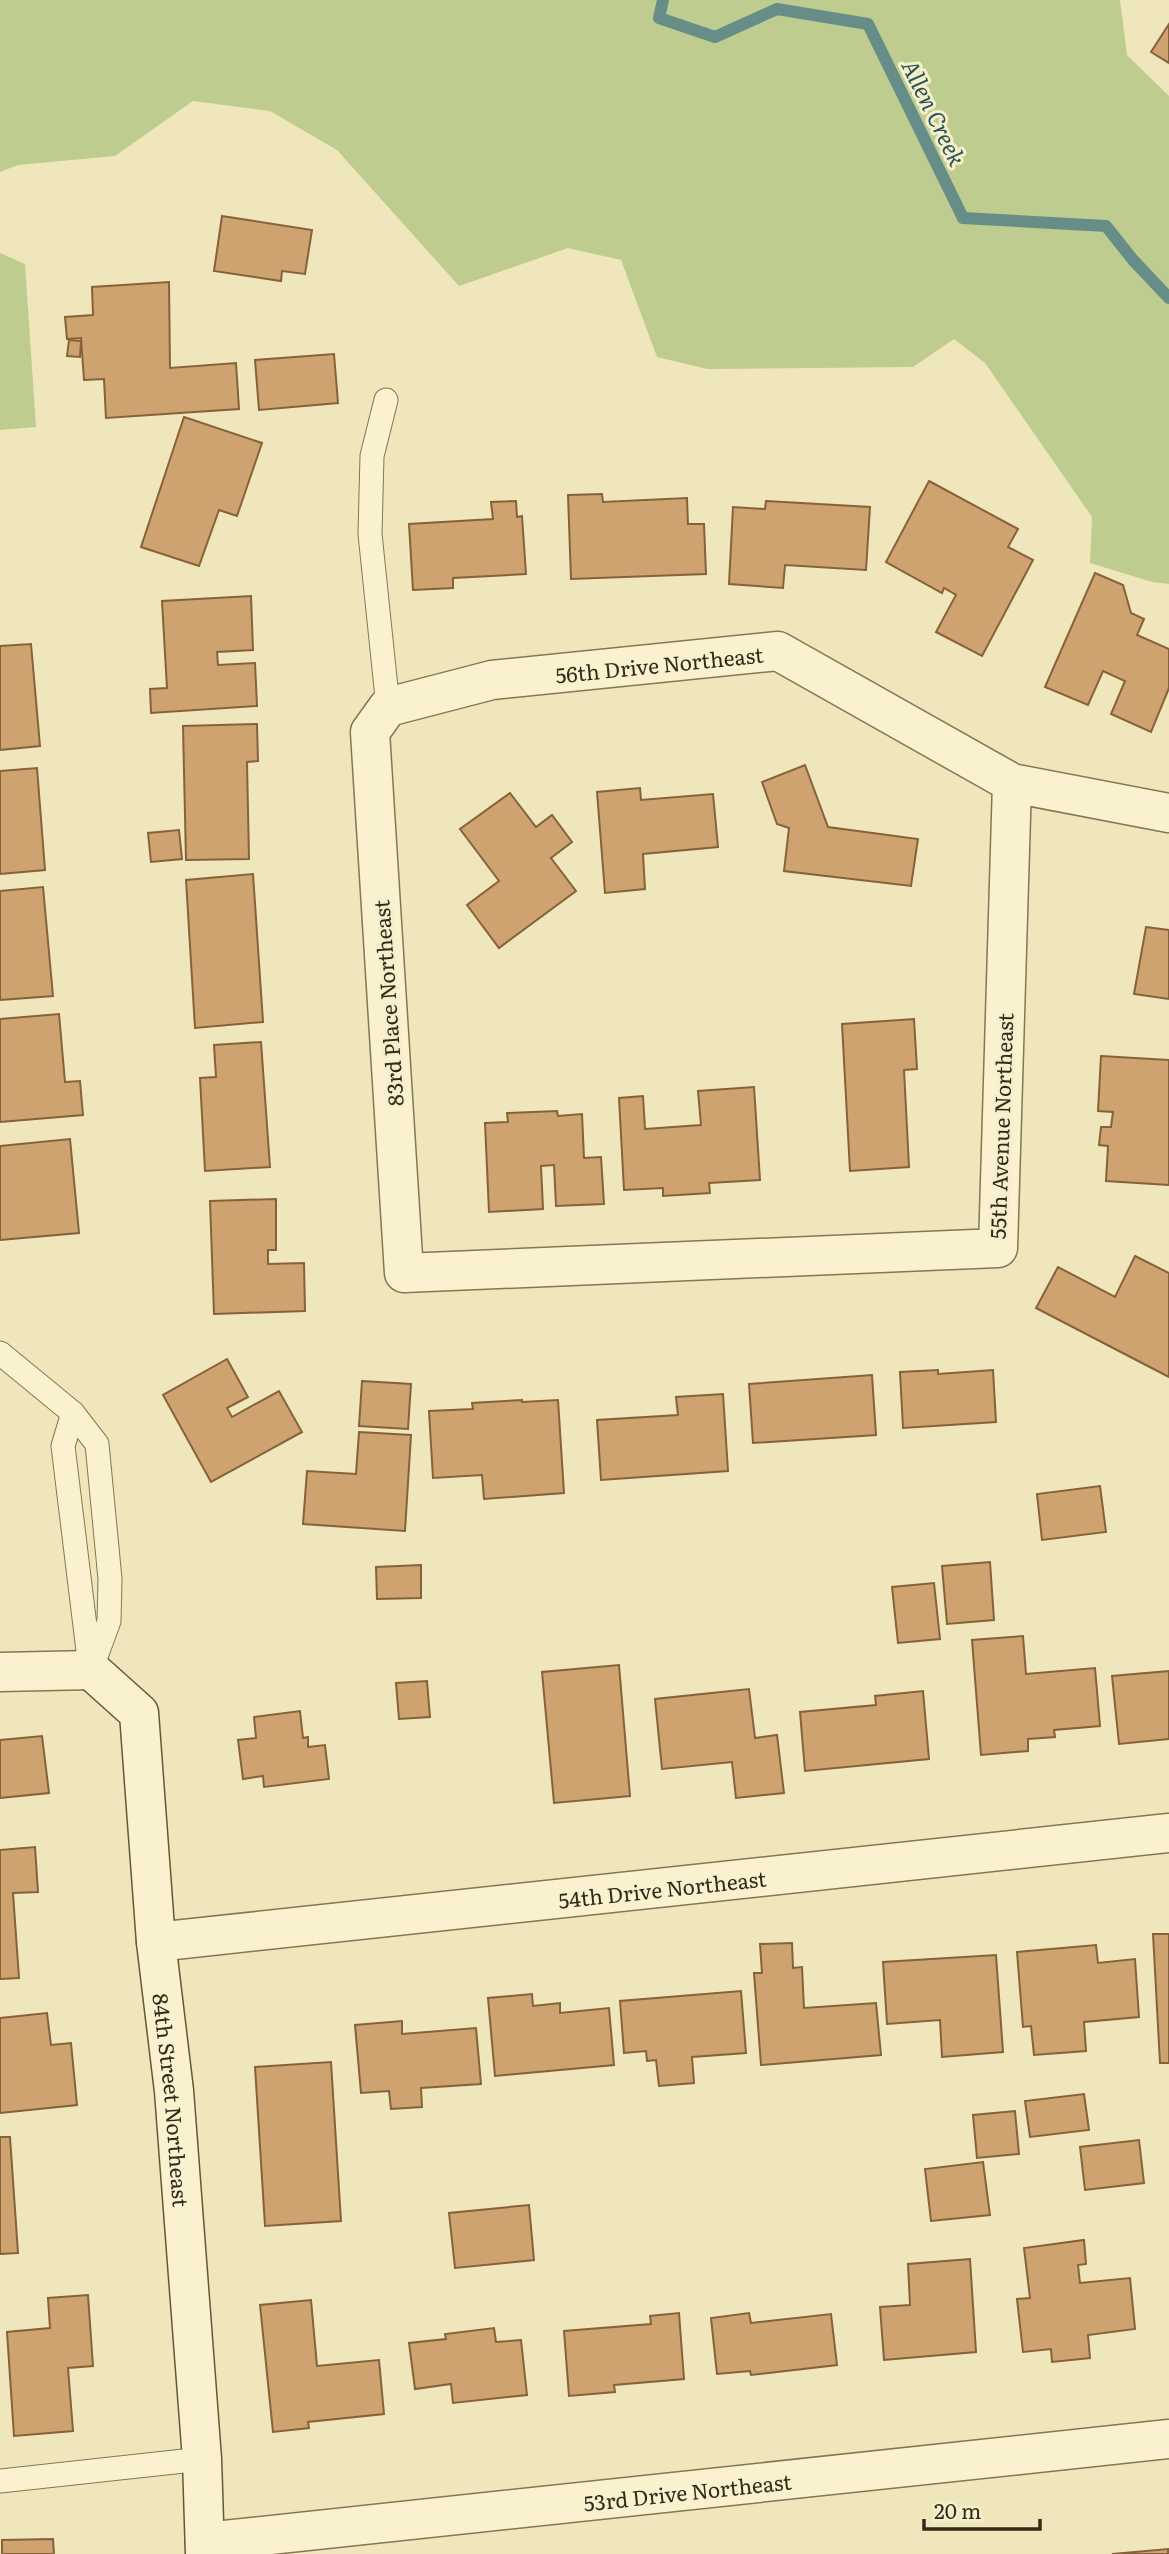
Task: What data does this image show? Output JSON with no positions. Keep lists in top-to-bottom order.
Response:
{
  "streets": {
    "street": [
      "56th Drive Northeast",
      "83rd Place Northeast",
      "55th Avenue Northeast",
      "54th Drive Northeast",
      "84th Street Northeast",
      "53rd Drive Northeast"
    ]
  },
  "crossings": [
    ["56th Drive Northeast", "83rd Place Northeast"],
    ["56th Drive Northeast", "55th Avenue Northeast"],
    ["83rd Place Northeast", "55th Avenue Northeast"],
    ["54th Drive Northeast", "84th Street Northeast"],
    ["84th Street Northeast", "53rd Drive Northeast"]
  ],
  "water": ["Allen Creek"],
  "scale_bar": "20 m"
}
